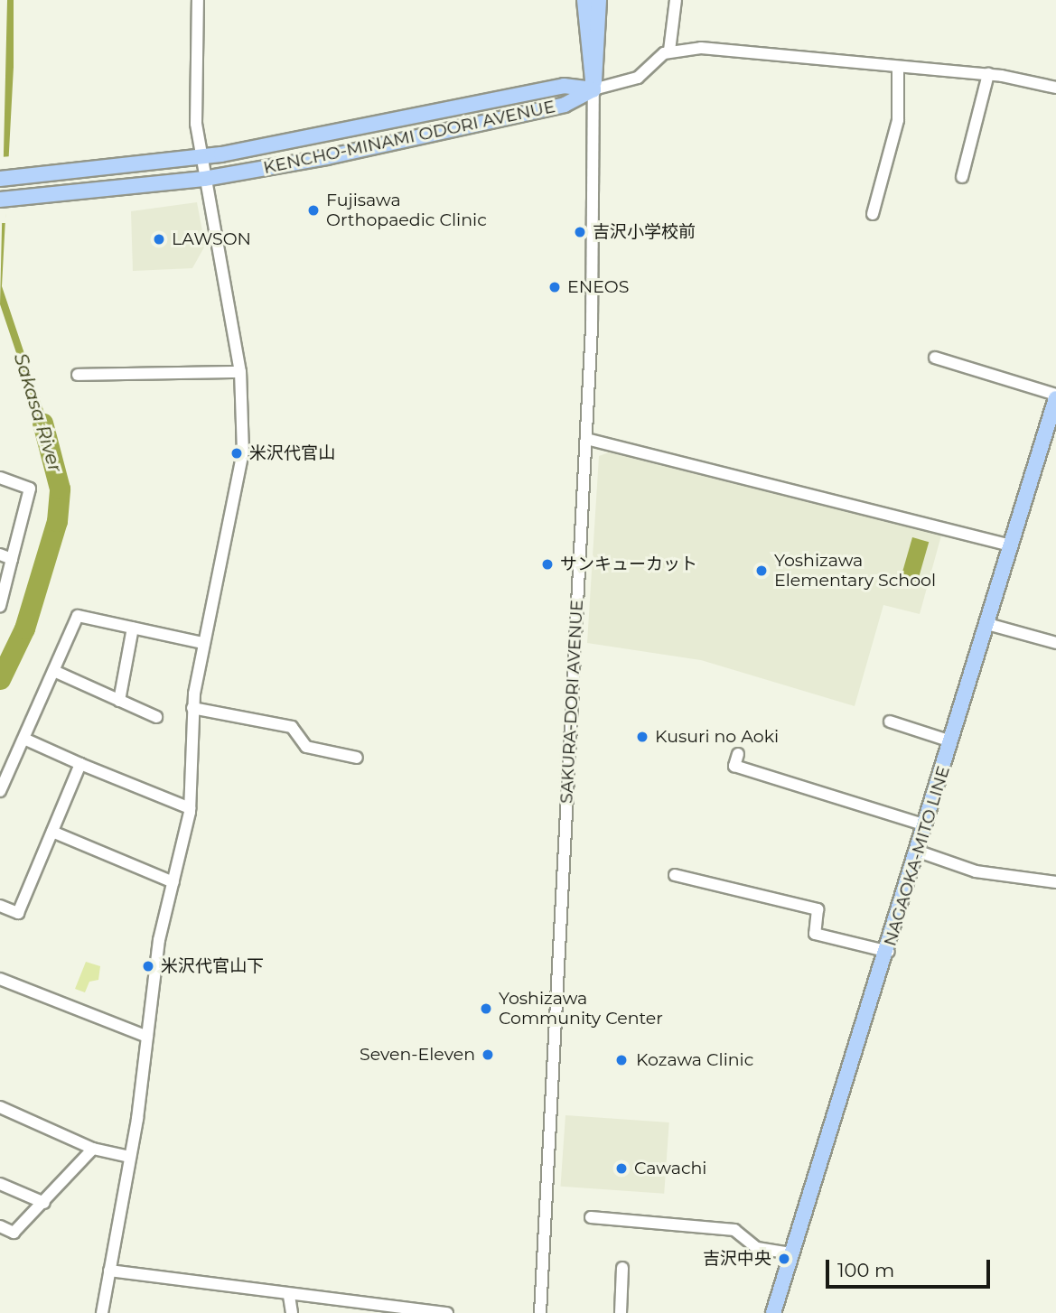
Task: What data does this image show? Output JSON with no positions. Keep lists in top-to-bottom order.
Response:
{
  "streets": {
    "main road": ["KENCHO-MINAMI ODORI AVENUE", "SAKURA-DORI AVENUE", "NAGAOKA-MITO LINE"]
  },
  "crossings": [
    ["KENCHO-MINAMI ODORI AVENUE", "SAKURA-DORI AVENUE"]
  ],
  "water": ["Sakasa River"],
  "places": [
    "Fujisawa Orthopaedic Clinic",
    "吉沢小学校前",
    "LAWSON",
    "ENEOS",
    "米沢代官山",
    "サンキューカット",
    "Yoshizawa Elementary School",
    "Kusuri no Aoki",
    "米沢代官山下",
    "Yoshizawa Community Center",
    "Seven-Eleven",
    "Kozawa Clinic",
    "Cawachi",
    "吉沢中央"
  ],
  "scale_bar": "100 m"
}
